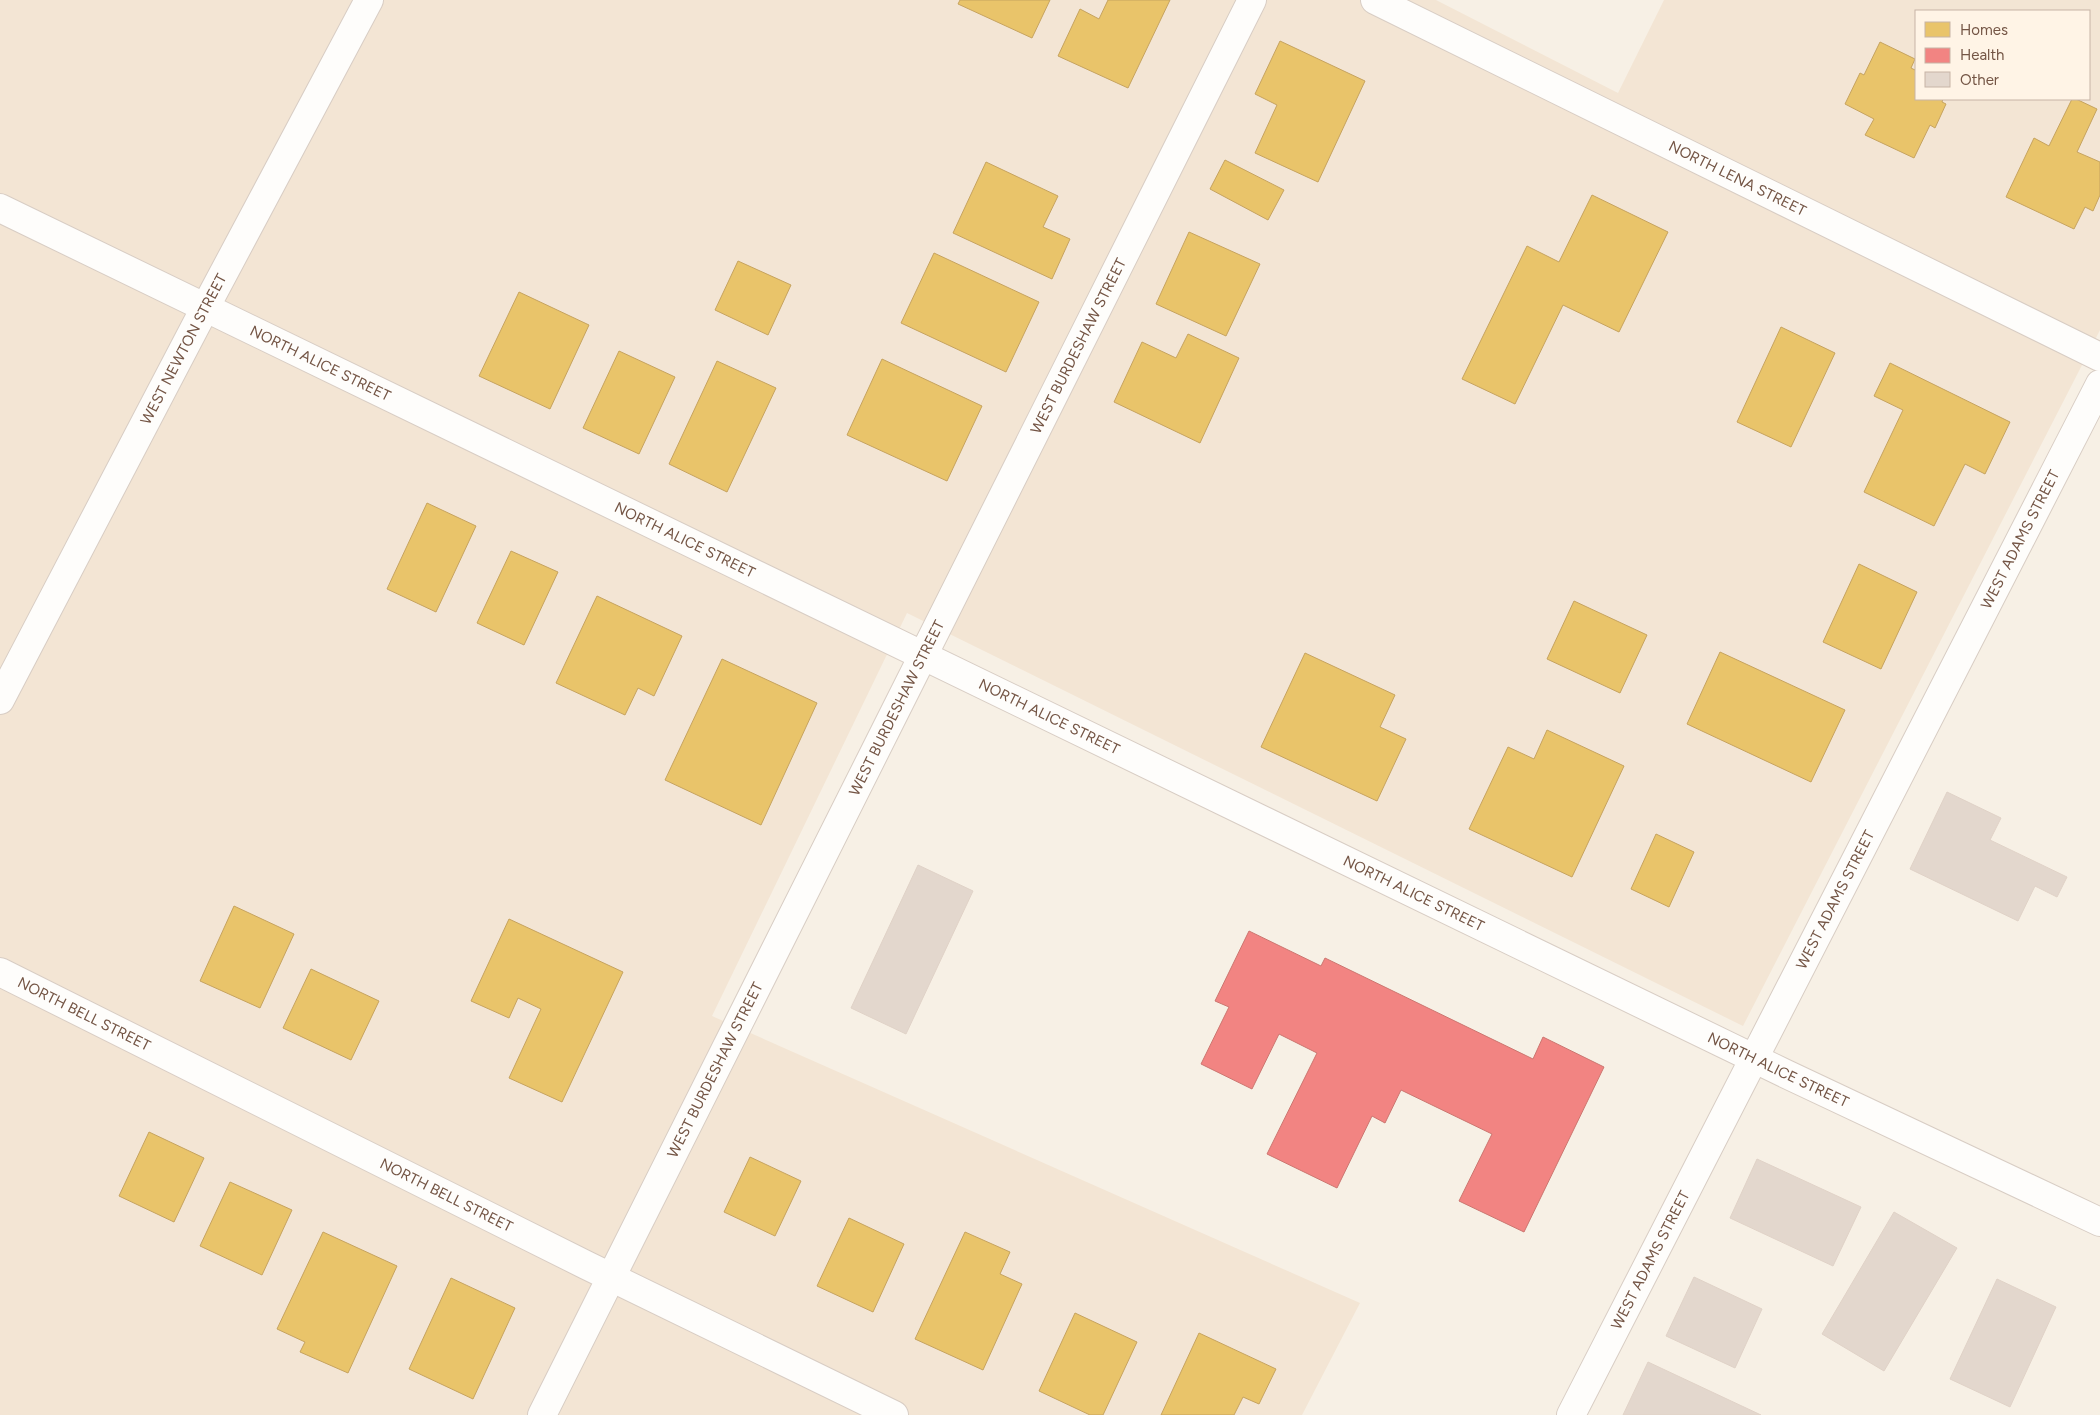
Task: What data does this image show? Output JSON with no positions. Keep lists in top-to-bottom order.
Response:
{
  "streets": {
    "street": [
      "NORTH LENA STREET",
      "WEST BURDESHAW STREET",
      "WEST NEWTON STREET",
      "NORTH ALICE STREET",
      "WEST ADAMS STREET",
      "NORTH BELL STREET"
    ]
  },
  "crossings": [
    ["WEST BURDESHAW STREET", "NORTH ALICE STREET"],
    ["WEST BURDESHAW STREET", "NORTH BELL STREET"],
    ["WEST NEWTON STREET", "NORTH ALICE STREET"],
    ["NORTH ALICE STREET", "WEST ADAMS STREET"]
  ],
  "legend": ["Homes", "Health", "Other"]
}
